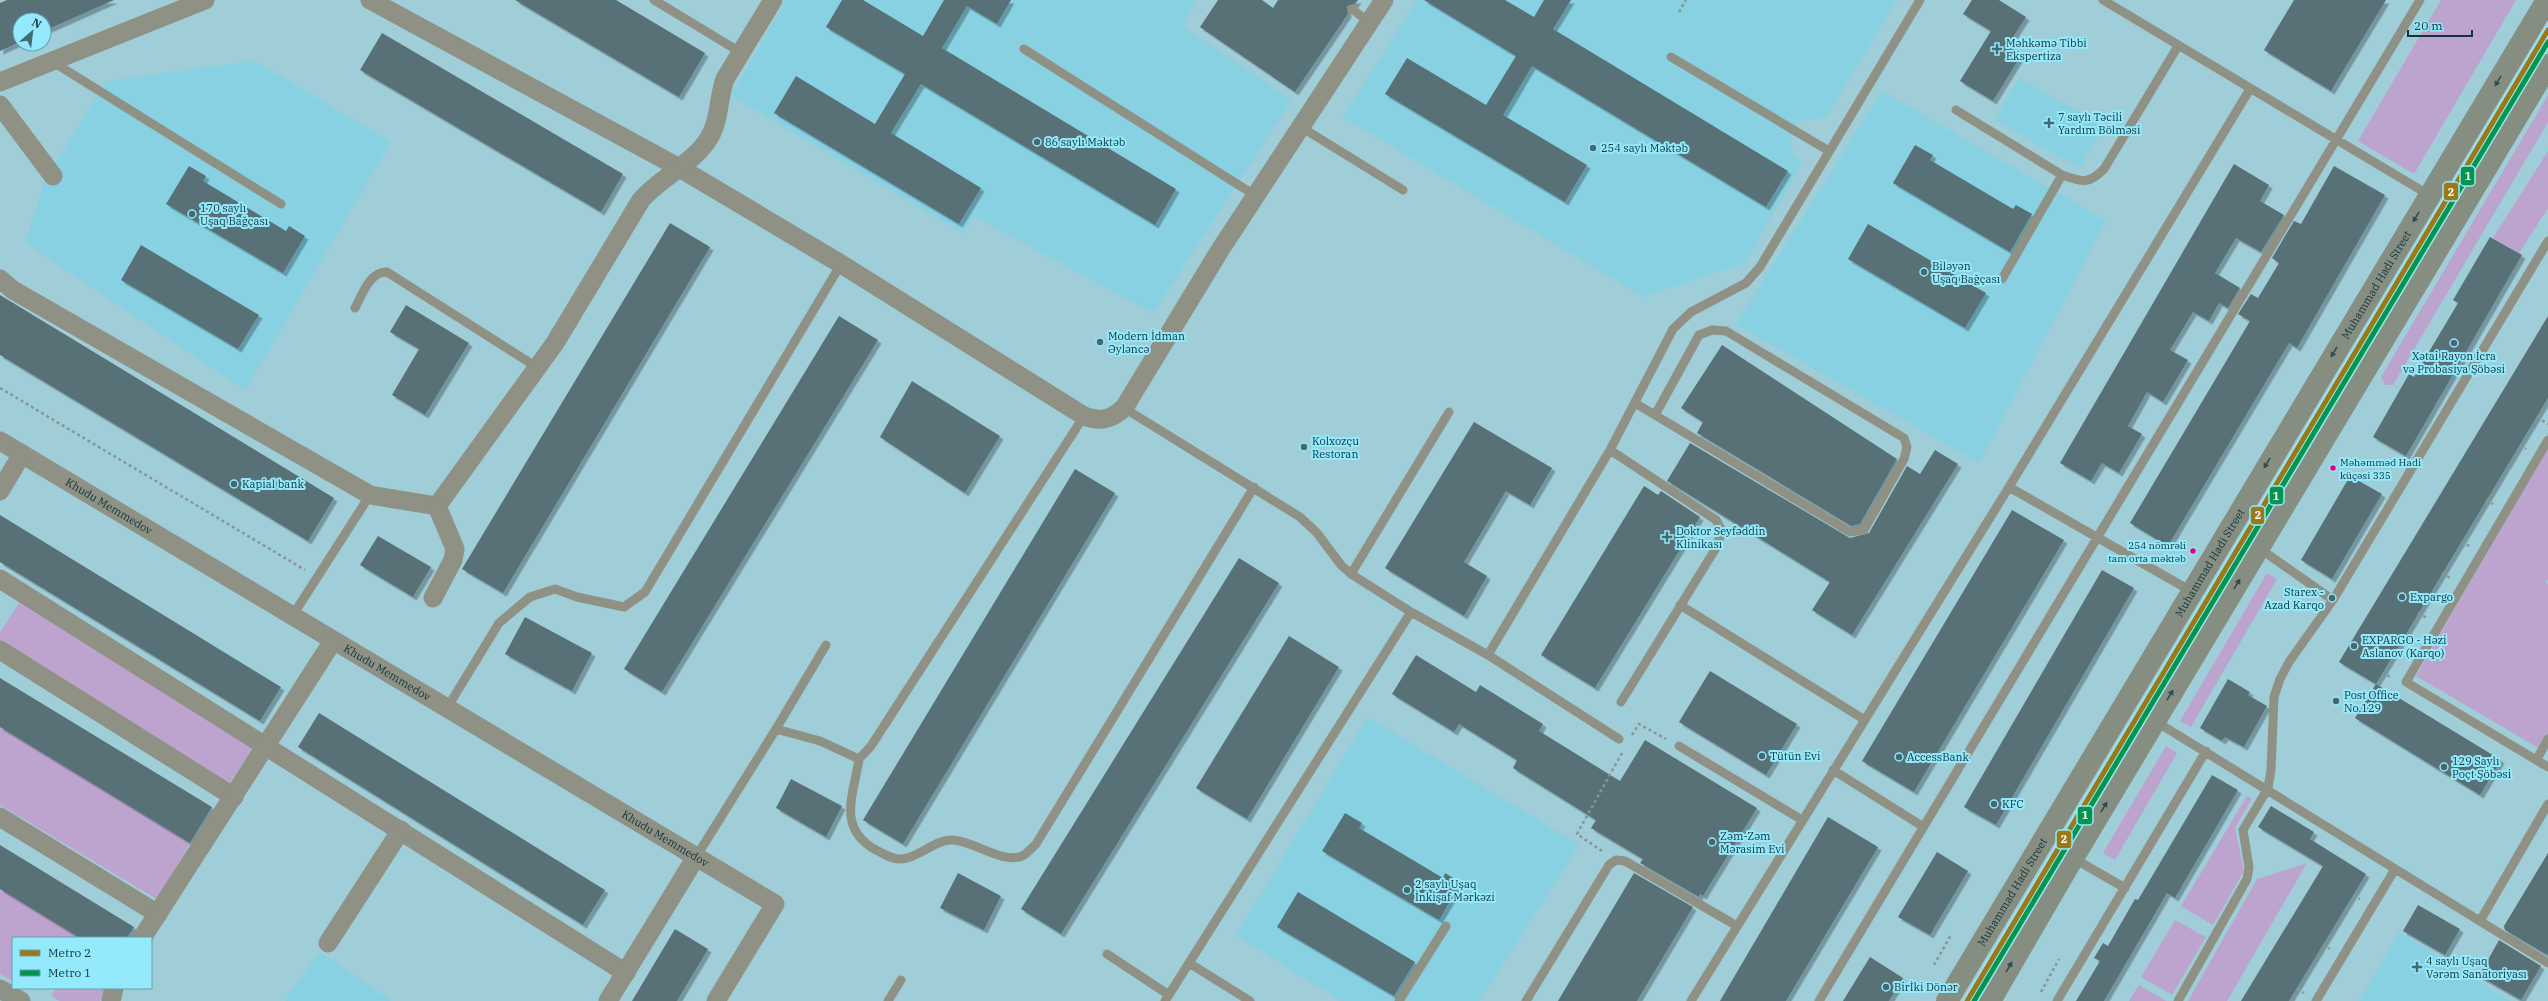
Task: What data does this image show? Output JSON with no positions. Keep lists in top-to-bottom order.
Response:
{
  "streets": {
    "street": ["Muhammad Hadi Street", "Khudu Memmedov"]
  },
  "places": {
    "health": [
      "Məhkəmə Tibbi Ekspertiza",
      "7 saylı Təcili Yardım Bölməsi",
      "Doktor Seyfәddin Klinikası",
      "4 saylı Uşaq Vərəm Sanatoriyası"
    ],
    "other": [
      "86 saylı Məktəb",
      "254 saylı Məktəb",
      "170 saylı Uşaq Bağçası",
      "Biləyən Uşaq Bağçası",
      "Modern İdman Əyləncə",
      "Xətai Rayon İcra və Probasiya Şöbəsi",
      "Kolxozçu Restoran",
      "Məhəmməd Hadi küçəsi 335",
      "Kapial bank",
      "254 nömrəli tam orta məktəb",
      "Expargo",
      "Starex - Azad Karqo",
      "EXPARGO - Həzi Aslanov (Karqo)",
      "Post Office No.129",
      "Tütün Evi",
      "AccessBank",
      "129 Saylı Poçt Şöbəsi",
      "KFC",
      "Zәm-Zәm Mәrasim Evi",
      "2 saylı Uşaq İnkişaf Mərkəzi",
      "Birİki Dönər"
    ]
  },
  "lines": ["metro line 2", "metro line 1"],
  "legend": ["Metro 2", "Metro 1"],
  "scale_bar": "20 m",
  "north": "top right"
}
